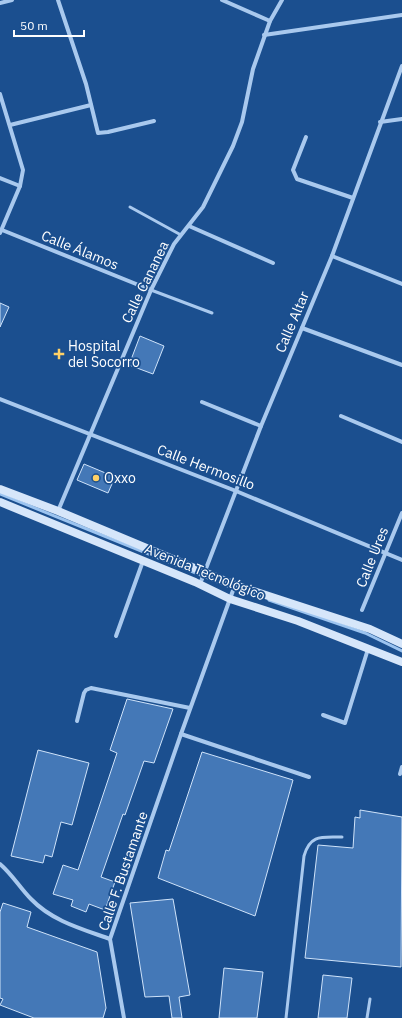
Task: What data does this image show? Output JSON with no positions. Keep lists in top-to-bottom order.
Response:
{
  "streets": {
    "main road": ["Avenida Tecnológico"],
    "street": [
      "Calle Álamos",
      "Calle Cananea",
      "Calle Altar",
      "Calle Hermosillo",
      "Calle Ures",
      "Calle F. Bustamante"
    ]
  },
  "crossings": [
    ["Calle Álamos", "Calle Cananea"],
    ["Calle Cananea", "Calle Hermosillo"],
    ["Calle Cananea", "Avenida Tecnológico"],
    ["Calle Altar", "Calle Hermosillo"],
    ["Calle Altar", "Avenida Tecnológico"],
    ["Calle Hermosillo", "Calle Ures"],
    ["Avenida Tecnológico", "Calle F. Bustamante"]
  ],
  "places": {
    "health": ["Hospital del Socorro"],
    "other": ["Oxxo"]
  },
  "scale_bar": "50 m"
}
